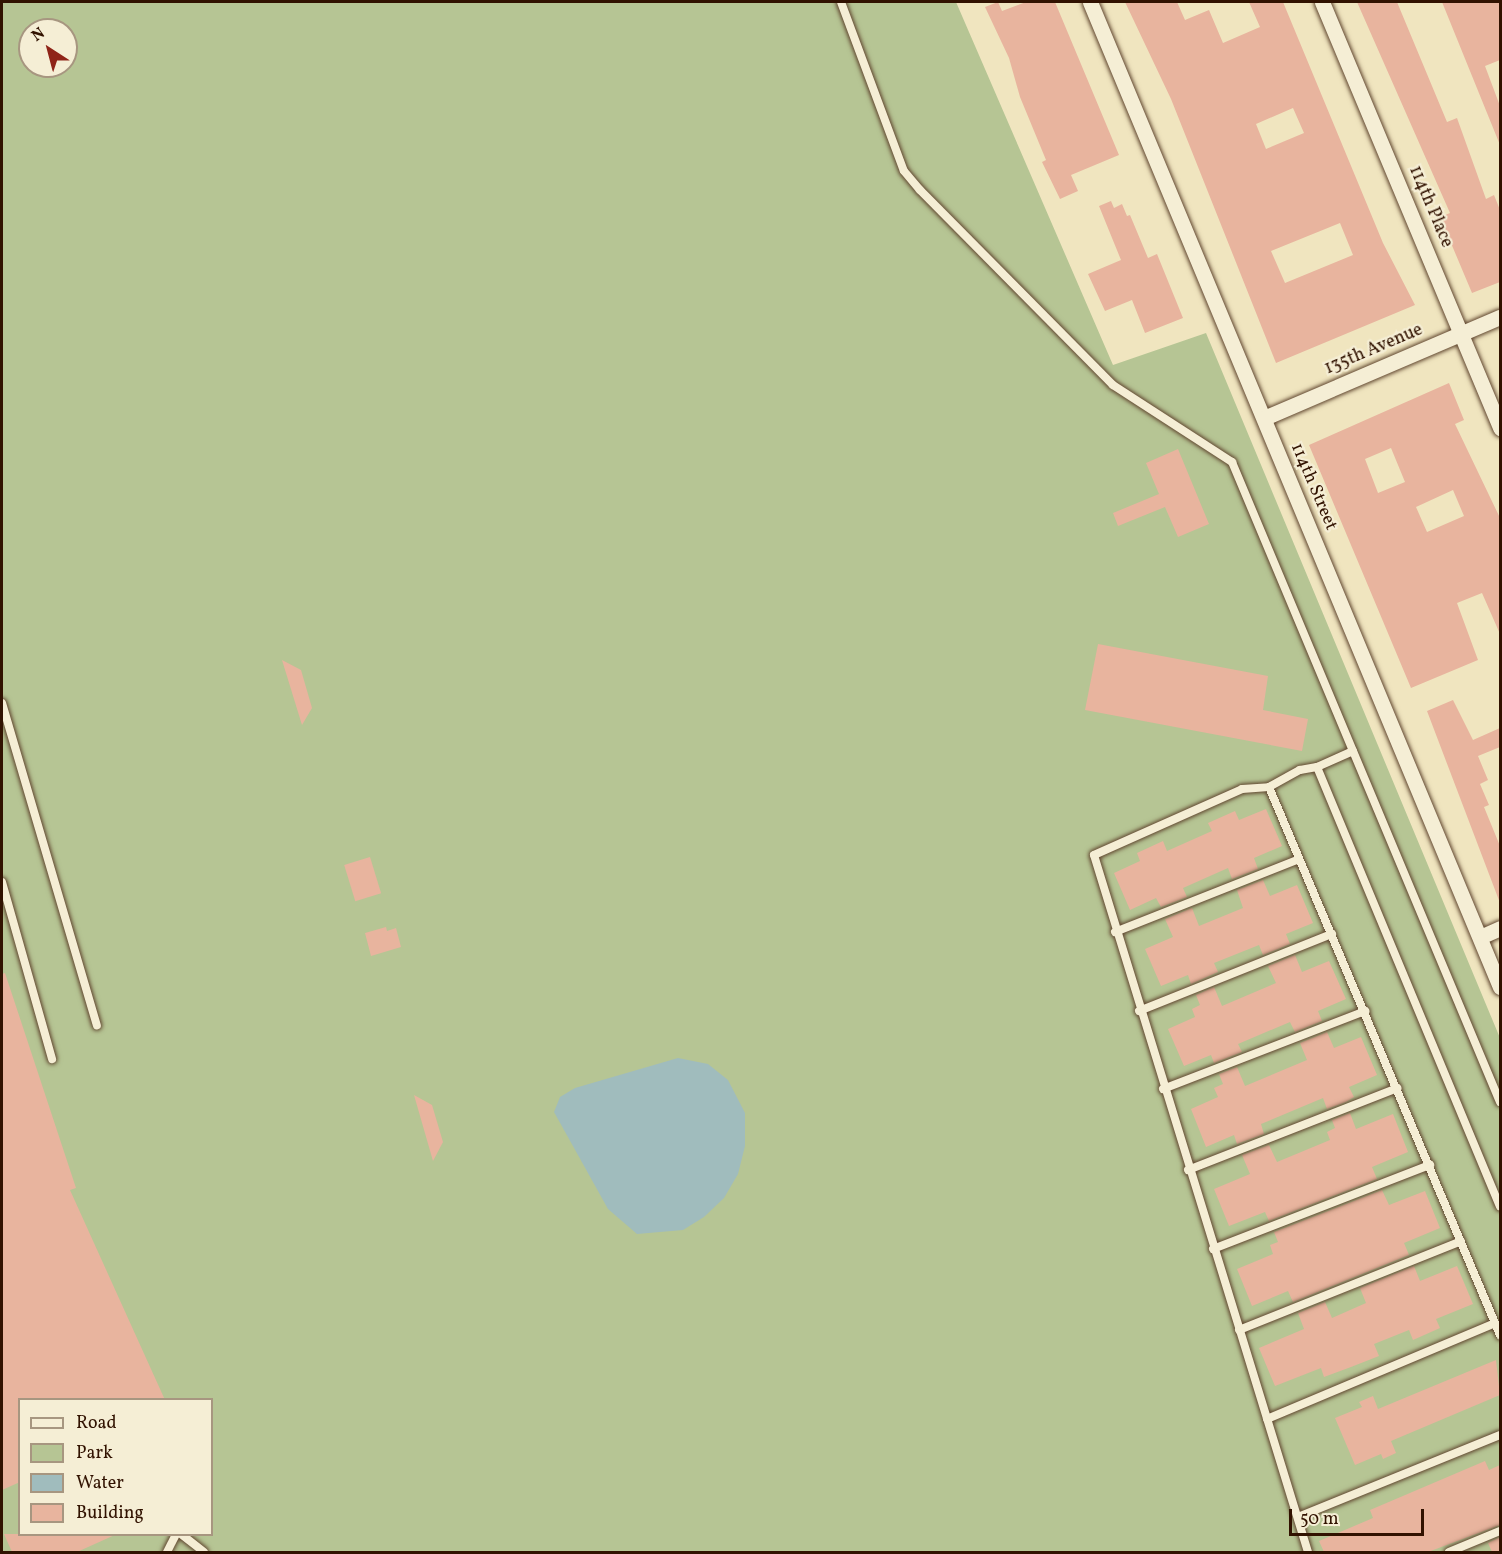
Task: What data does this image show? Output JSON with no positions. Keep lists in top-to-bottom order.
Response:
{
  "streets": {
    "street": ["114th Place", "135th Avenue", "114th Street"]
  },
  "crossings": [
    ["114th Place", "135th Avenue"],
    ["135th Avenue", "114th Street"]
  ],
  "legend": [
    "Road",
    "Park",
    "Water",
    "Building"
  ],
  "scale_bar": "50 m",
  "north": "top left"
}
